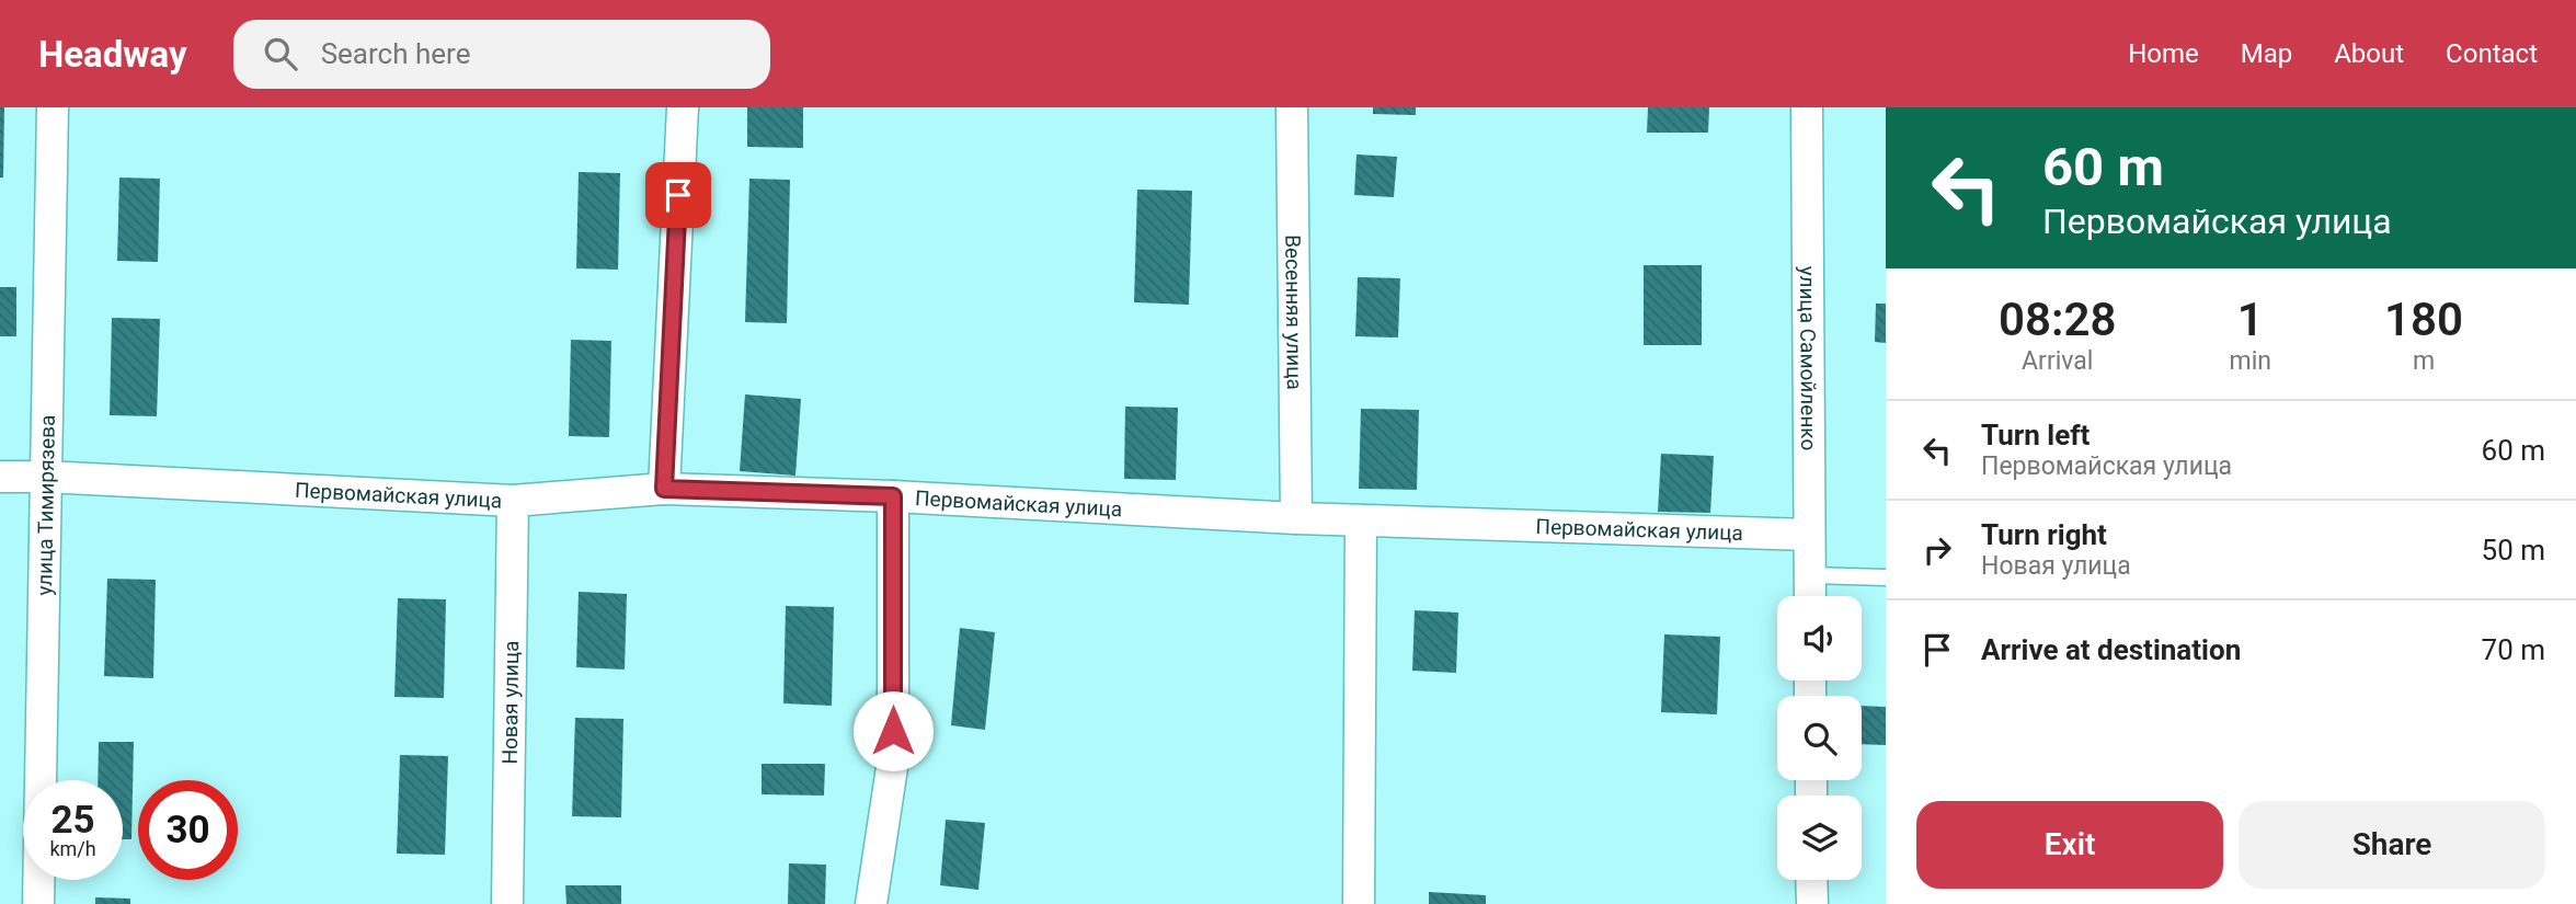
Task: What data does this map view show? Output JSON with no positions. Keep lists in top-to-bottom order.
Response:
{
  "streets": {
    "street": [
      "Весенняя улица",
      "улица Самойленко",
      "Первомайская улица",
      "улица Тимирязева",
      "Новая улица"
    ]
  },
  "crossings": [
    ["Весенняя улица", "Первомайская улица"],
    ["улица Самойленко", "Первомайская улица"],
    ["Первомайская улица", "улица Тимирязева"],
    ["Первомайская улица", "Новая улица"]
  ],
  "page": {
    "header": "Headway",
    "search": "Search here",
    "nav": [
      "Home",
      "Map",
      "About",
      "Contact"
    ],
    "turn": ["60 m", "Первомайская улица"],
    "eta": [
      "08:28",
      "Arrival",
      "1",
      "min",
      "180",
      "m"
    ],
    "list": [
      {
        "name": "Turn left",
        "note": "Первомайская улица",
        "value": "60 m"
      },
      {
        "name": "Turn right",
        "note": "Новая улица",
        "value": "50 m"
      },
      {
        "name": "Arrive at destination",
        "value": "70 m"
      }
    ],
    "speed": "25 km/h",
    "limit": "30",
    "buttons": ["Exit", "Share"]
  }
}
